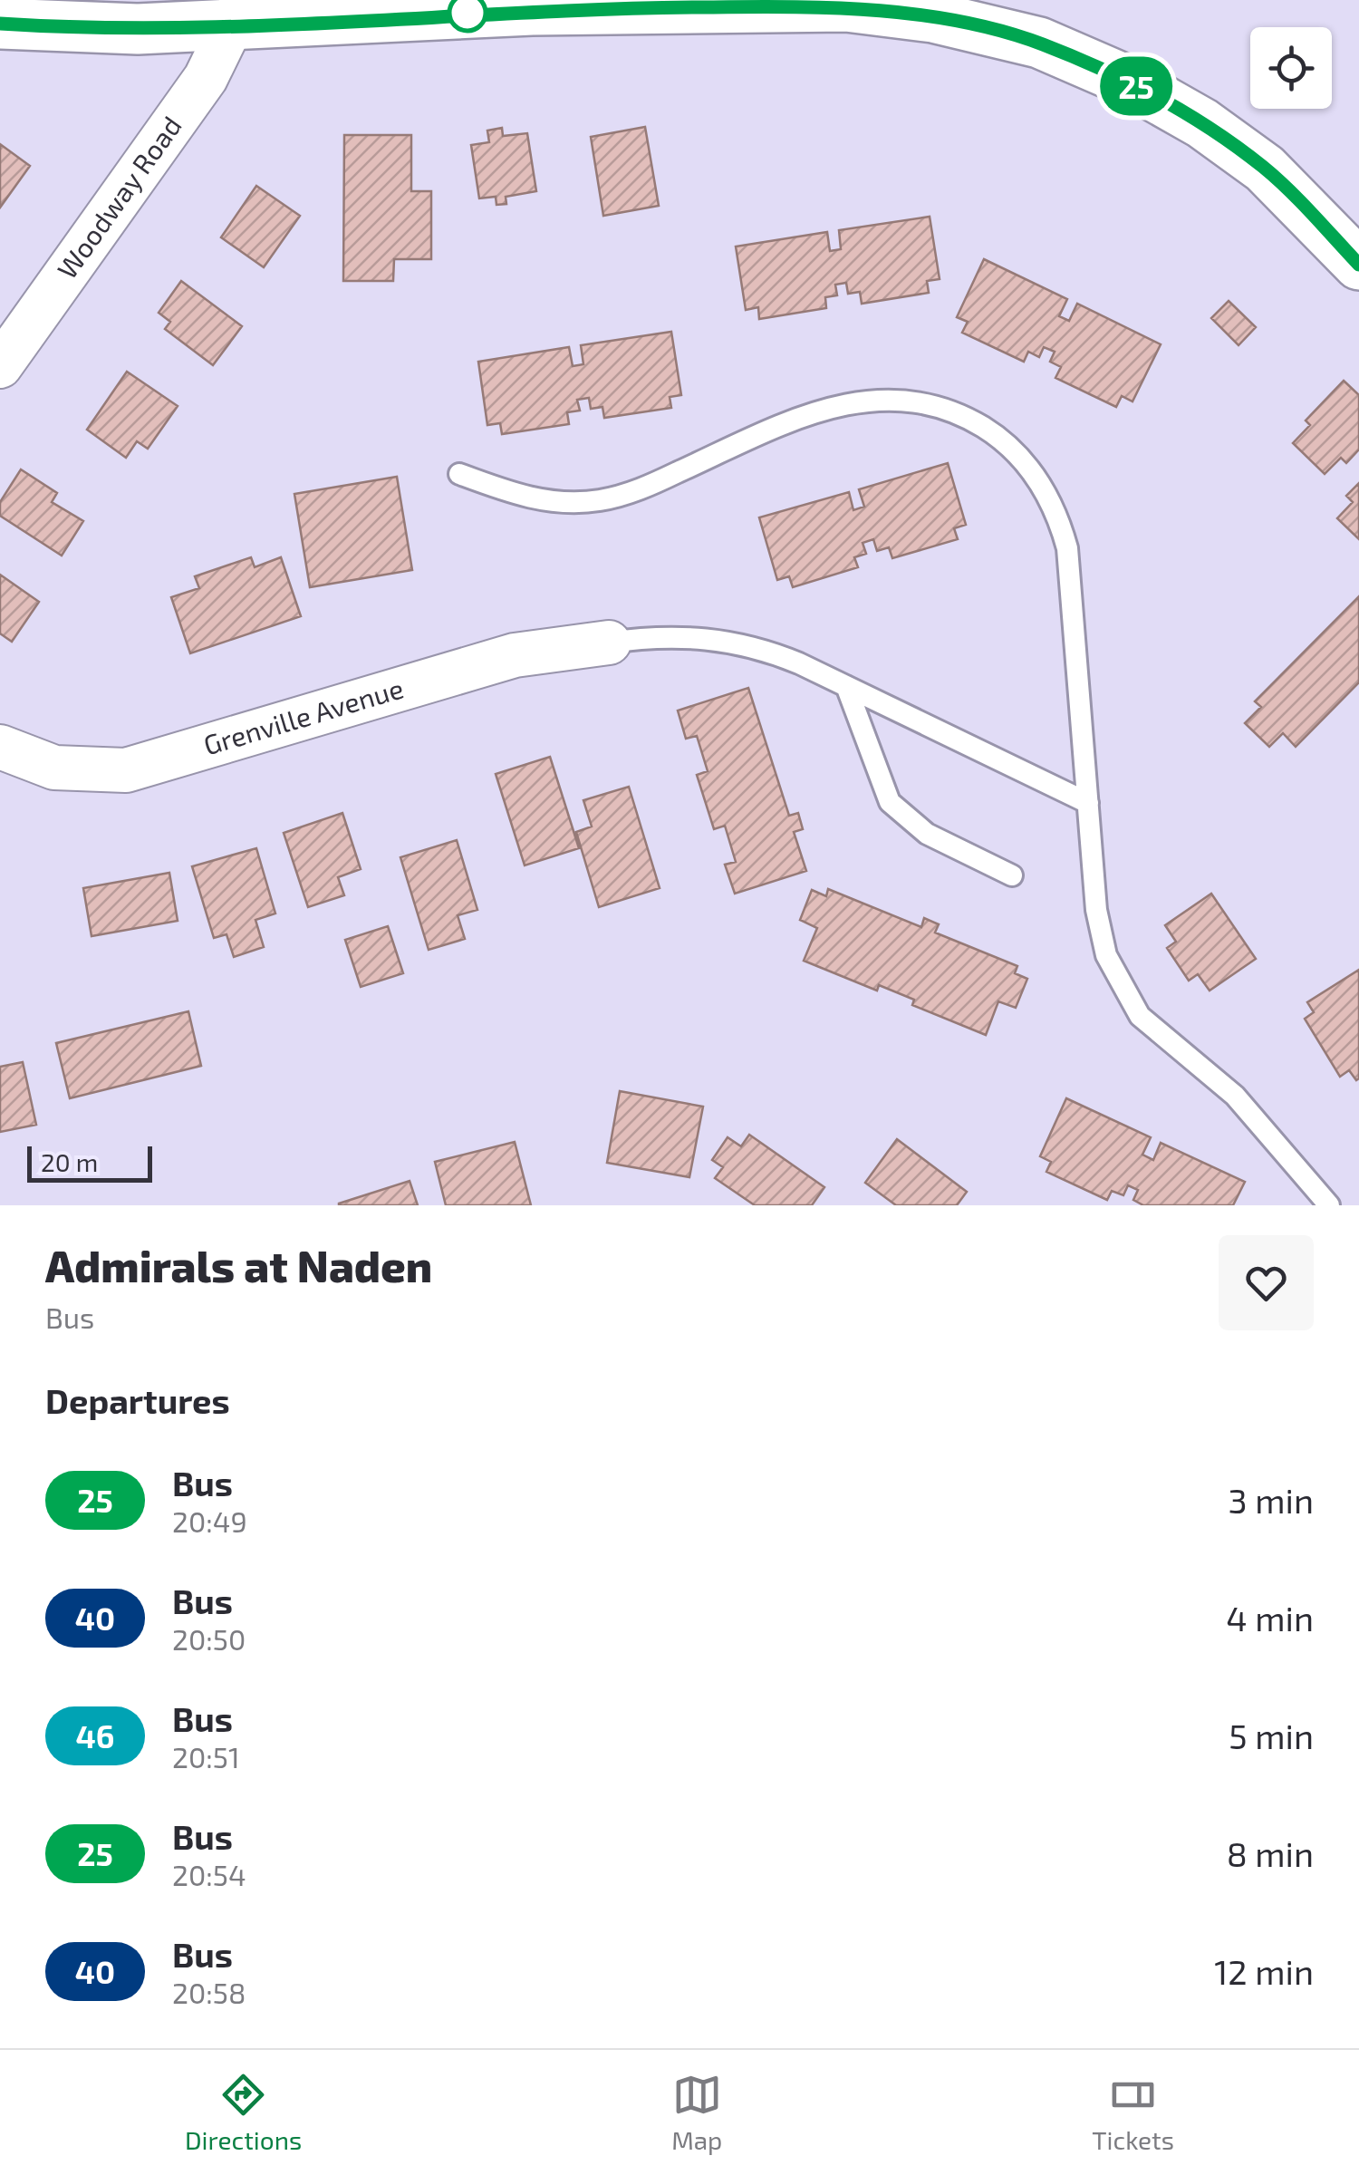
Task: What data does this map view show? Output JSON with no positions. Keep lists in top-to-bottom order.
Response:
{
  "streets": {
    "street": ["Woodway Road", "Grenville Avenue"]
  },
  "lines": ["bus line 25"],
  "scale_bar": "20 m",
  "page": {
    "on_map": "25",
    "scale": "20 m",
    "heading": [
      ["Admirals at Naden", "Bus"],
      "Departures"
    ],
    "list": [
      {
        "mark": "25",
        "name": "Bus",
        "note": "20:49",
        "value": "3 min"
      },
      {
        "mark": "40",
        "name": "Bus",
        "note": "20:50",
        "value": "4 min"
      },
      {
        "mark": "46",
        "name": "Bus",
        "note": "20:51",
        "value": "5 min"
      },
      {
        "mark": "25",
        "name": "Bus",
        "note": "20:54",
        "value": "8 min"
      },
      {
        "mark": "40",
        "name": "Bus",
        "note": "20:58",
        "value": "12 min"
      }
    ],
    "tabs": ["Directions", "Map", "Tickets"]
  }
}
